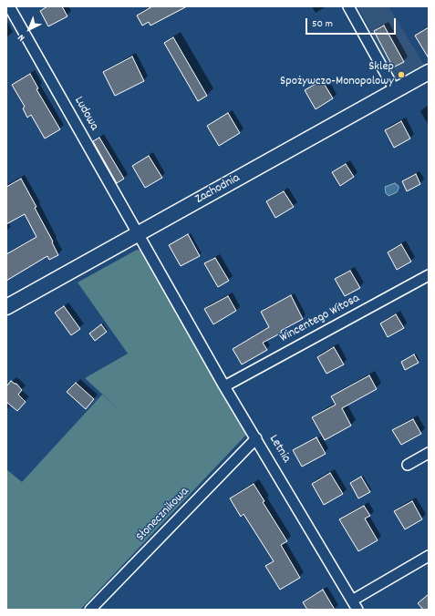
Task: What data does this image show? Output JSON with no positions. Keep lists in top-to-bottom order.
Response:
{
  "streets": {
    "street": [
      "Ludowa",
      "Zachodnia",
      "Wincentego Witosa",
      "Letnia",
      "Słonecznikowa"
    ]
  },
  "crossings": [
    ["Ludowa", "Zachodnia"],
    ["Ludowa", "Letnia"],
    ["Zachodnia", "Letnia"],
    ["Wincentego Witosa", "Letnia"],
    ["Letnia", "Słonecznikowa"]
  ],
  "places": ["Sklep Spożywczo-Monopolowy"],
  "scale_bar": "50 m",
  "north": "bottom left"
}
